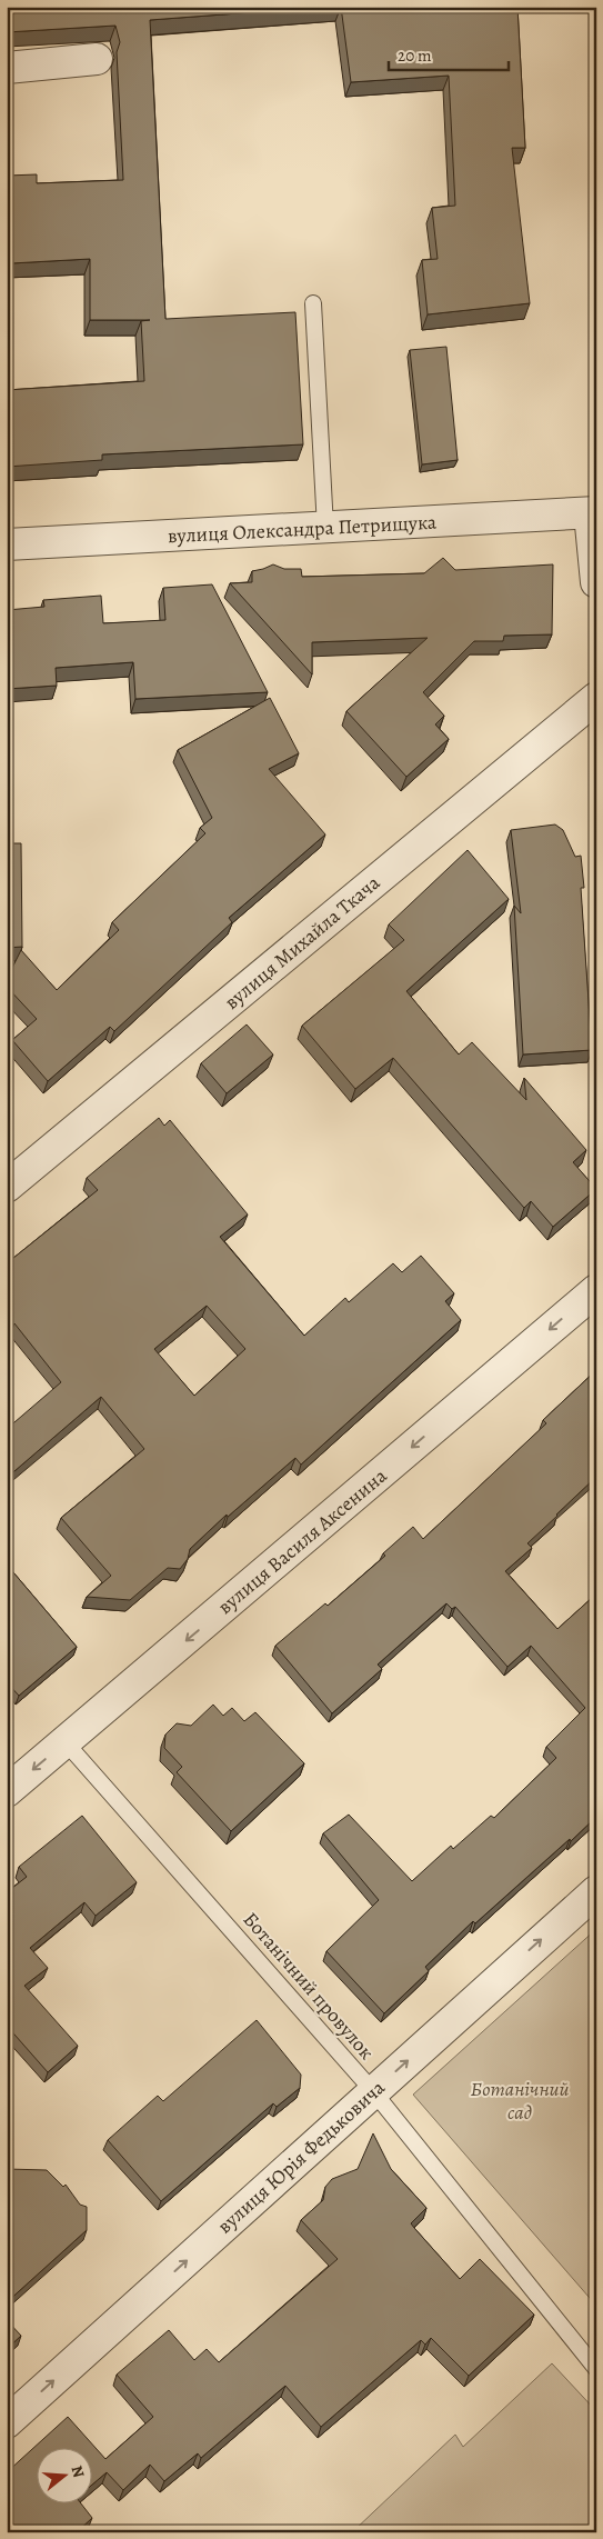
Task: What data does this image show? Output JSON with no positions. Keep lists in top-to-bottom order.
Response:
{
  "streets": {
    "street": [
      "вулиця Олександра Петрищука",
      "вулиця Михайла Ткача",
      "вулиця Василя Аксенина",
      "вулиця Юрія Федьковича"
    ],
    "lane": ["Ботанічний провулок"]
  },
  "crossings": [
    ["вулиця Василя Аксенина", "Ботанічний провулок"],
    ["Ботанічний провулок", "вулиця Юрія Федьковича"]
  ],
  "one_way": ["вулиця Василя Аксенина", "вулиця Юрія Федьковича"],
  "parks": ["Ботанічний сад"],
  "scale_bar": "20 m",
  "north": "right"
}
